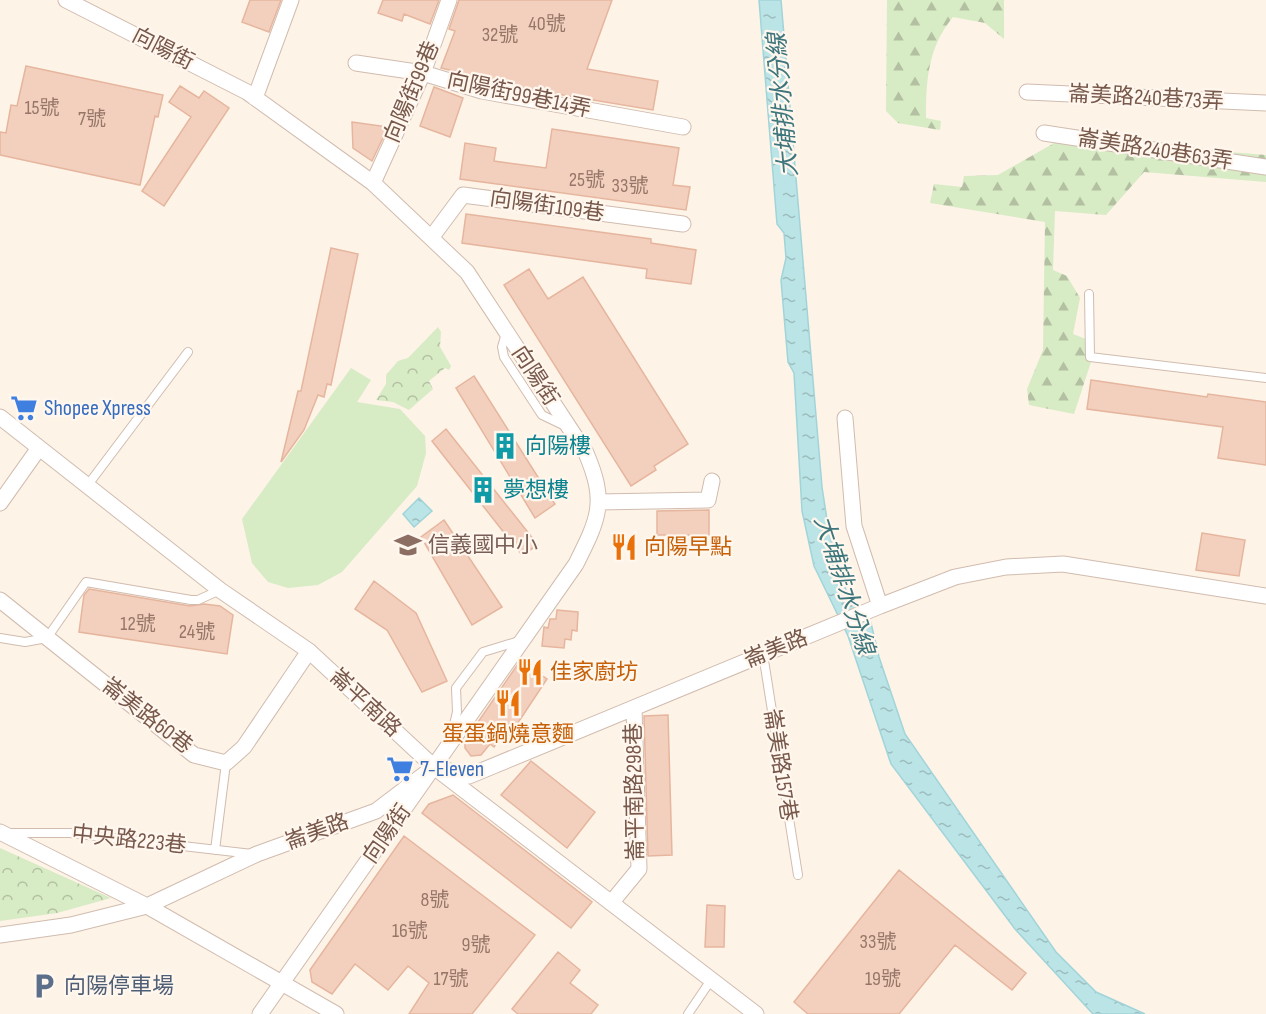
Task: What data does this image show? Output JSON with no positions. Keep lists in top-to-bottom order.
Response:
{
  "streets": {
    "street": [
      "向陽街",
      "向陽街99巷",
      "向陽街99巷14弄",
      "崙美路240巷73弄",
      "崙美路240巷63弄",
      "向陽街109巷",
      "崙美路",
      "崙平南路",
      "崙美路60巷",
      "崙平南路298巷"
    ],
    "lane": ["崙美路157巷", "中央路223巷"]
  },
  "crossings": [
    ["向陽街", "向陽街99巷"],
    ["向陽街", "向陽街109巷"],
    ["向陽街", "崙美路"],
    ["向陽街", "崙平南路"],
    ["向陽街99巷", "向陽街99巷14弄"],
    ["崙美路", "崙平南路"],
    ["崙美路", "崙美路157巷"],
    ["崙美路", "崙平南路298巷"],
    ["崙美路", "中央路223巷"],
    ["崙平南路", "崙平南路298巷"]
  ],
  "water": ["大埔排水分線"],
  "places": {
    "supermarket": ["Shopee Xpress", "7-Eleven"],
    "building": ["向陽樓", "夢想樓"],
    "school or university": ["信義國中小"],
    "restaurant": ["向陽早點", "佳家廚坊", "蛋蛋鍋燒意麵"],
    "parking": ["向陽停車場"]
  },
  "house_numbers": [
    "40號",
    "32號",
    "15號",
    "7號",
    "25號",
    "33號",
    "12號",
    "24號",
    "8號",
    "16號",
    "33號",
    "9號",
    "17號",
    "19號"
  ]
}
